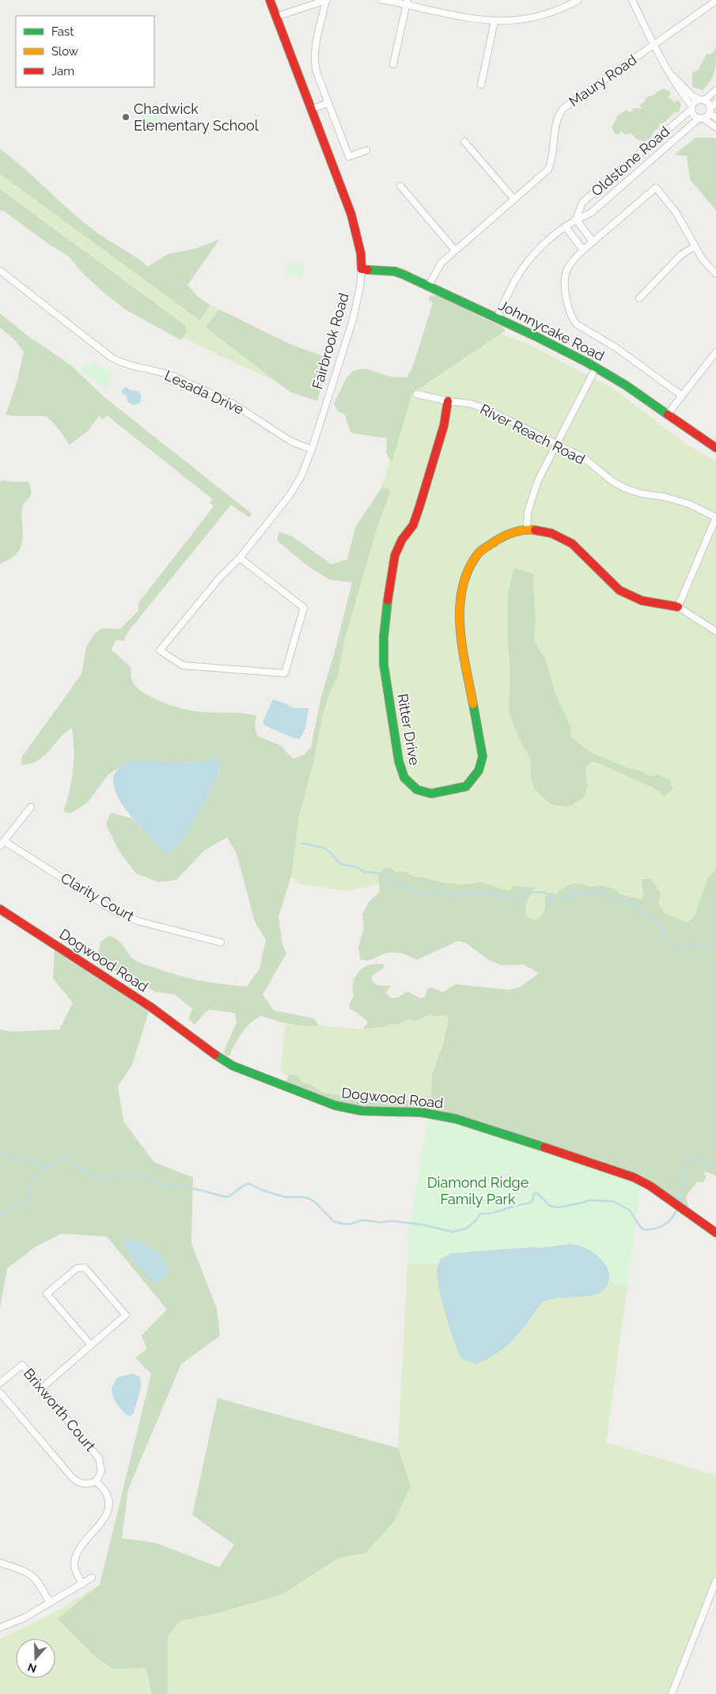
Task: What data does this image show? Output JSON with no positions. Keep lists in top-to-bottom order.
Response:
{
  "streets": {
    "street": [
      "Maury Road",
      "Oldstone Road",
      "Johnnycake Road",
      "Fairbrook Road",
      "Lesada Drive",
      "River Reach Road",
      "Ritter Drive",
      "Clarity Court",
      "Dogwood Road",
      "Brixworth Court"
    ]
  },
  "crossings": [
    ["Maury Road", "Johnnycake Road"],
    ["Oldstone Road", "Johnnycake Road"],
    ["Johnnycake Road", "Fairbrook Road"],
    ["Fairbrook Road", "Lesada Drive"],
    ["River Reach Road", "Ritter Drive"]
  ],
  "parks": ["Diamond Ridge Family Park"],
  "places": ["Chadwick Elementary School"],
  "legend": ["Fast", "Slow", "Jam"],
  "north": "bottom"
}
